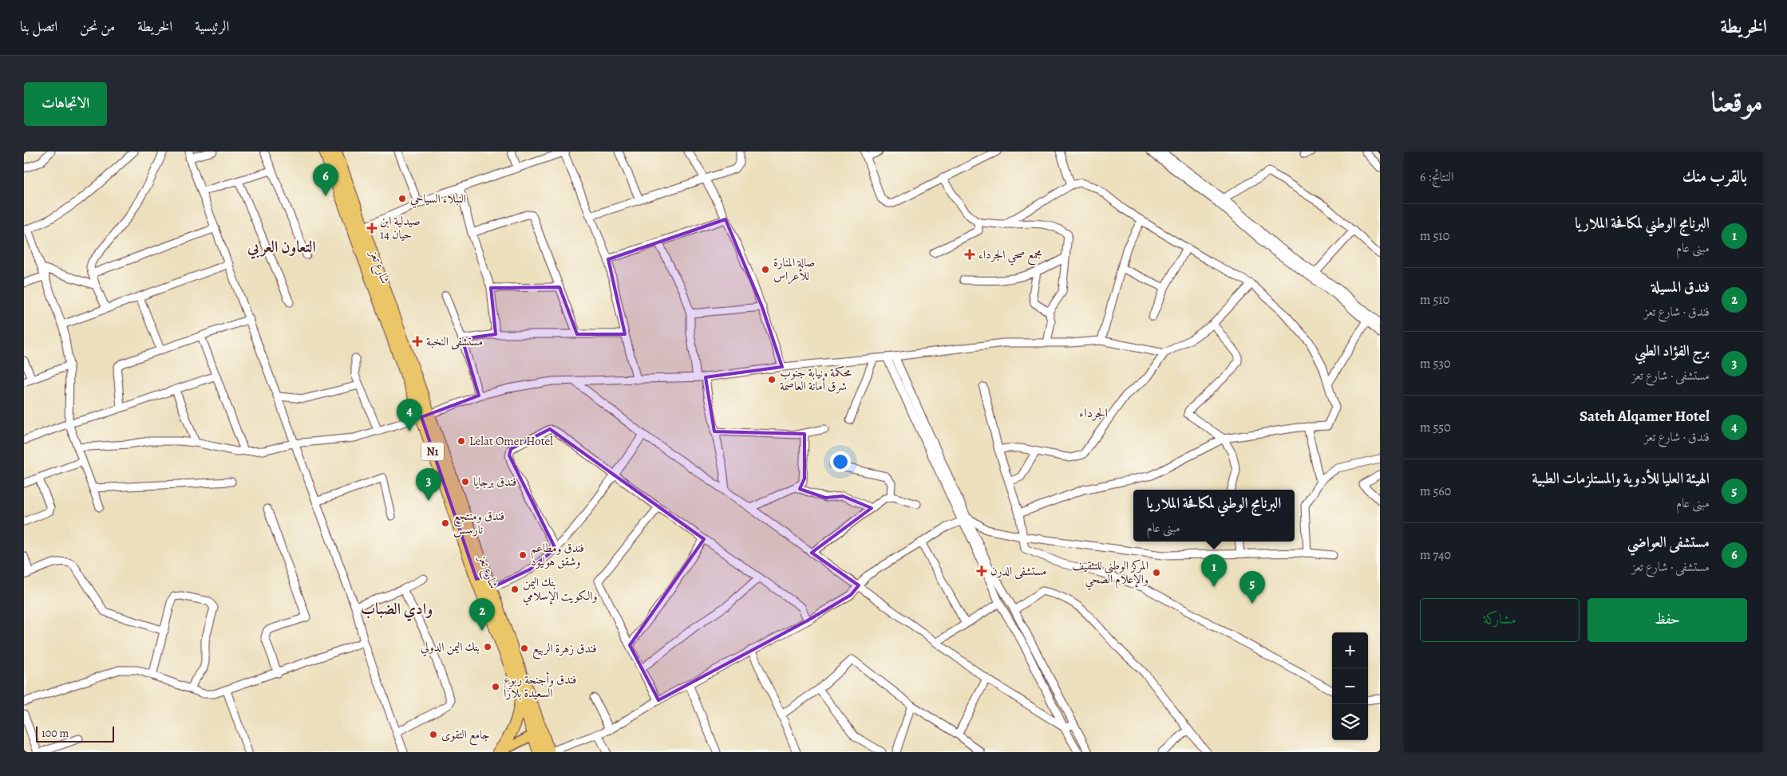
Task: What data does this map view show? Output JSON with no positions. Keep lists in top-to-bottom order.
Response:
{
  "streets": {
    "highway": ["شارع تعز", "N1"]
  },
  "districts": ["التعاون العربي", "الجرداء", "وادي الضباب"],
  "places": {
    "other": [
      "النبلاء السياحي",
      "صالة المنارة للأعراس",
      "محكمة ونيابة جنوب شرق أمانة العاصمة",
      "Lelat Omer Hotel",
      "فندق برجايا",
      "فندق ومنتجع نارسس",
      "فندق ومطاعم وشقق هوليود",
      "المركز الوطني للتثقيف والإعلام الصحي",
      "بنك اليمن والكويت الإسلامي",
      "بنك اليمن الدولي",
      "فندق زهرة الربيع",
      "فندق وأجنحة ربوع السعيدة بلازا",
      "جامع التقوى"
    ],
    "health": [
      "صيدلية ابن حيان 14",
      "مجمع صحي الجرداء",
      "مستشفى النخبة",
      "مستشفى الدرن"
    ]
  },
  "scale_bar": "100 m",
  "page": {
    "header": "الخريطة",
    "nav": [
      "الرئيسية",
      "الخريطة",
      "من نحن",
      "اتصل بنا"
    ],
    "title": "موقعنا",
    "buttons": [
      "الاتجاهات",
      ["حفظ", "مشاركة"]
    ],
    "heading": ["بالقرب منك", "النتائج: 6"],
    "pins": [
      "6",
      "4",
      "3",
      "1",
      "5",
      "2"
    ],
    "list": [
      {
        "mark": "1",
        "name": "البرنامج الوطني لمكافحة الملاريا",
        "note": "مبنى عام",
        "value": "510 m"
      },
      {
        "mark": "2",
        "name": "فندق المسيلة",
        "note": "فندق · شارع تعز",
        "value": "510 m"
      },
      {
        "mark": "3",
        "name": "برج الفؤاد الطبي",
        "note": "مستشفى · شارع تعز",
        "value": "530 m"
      },
      {
        "mark": "4",
        "name": "Sateh Alqamer Hotel",
        "note": "فندق · شارع تعز",
        "value": "550 m"
      },
      {
        "mark": "5",
        "name": "الهيئة العليا للأدوية والمستلزمات الطبية",
        "note": "مبنى عام",
        "value": "560 m"
      },
      {
        "mark": "6",
        "name": "مستشفى العواضي",
        "note": "مستشفى · شارع تعز",
        "value": "740 m"
      }
    ],
    "popup": ["البرنامج الوطني لمكافحة الملاريا", "مبنى عام"],
    "map_buttons": ["+", "−"],
    "scale": "100 m"
  }
}
